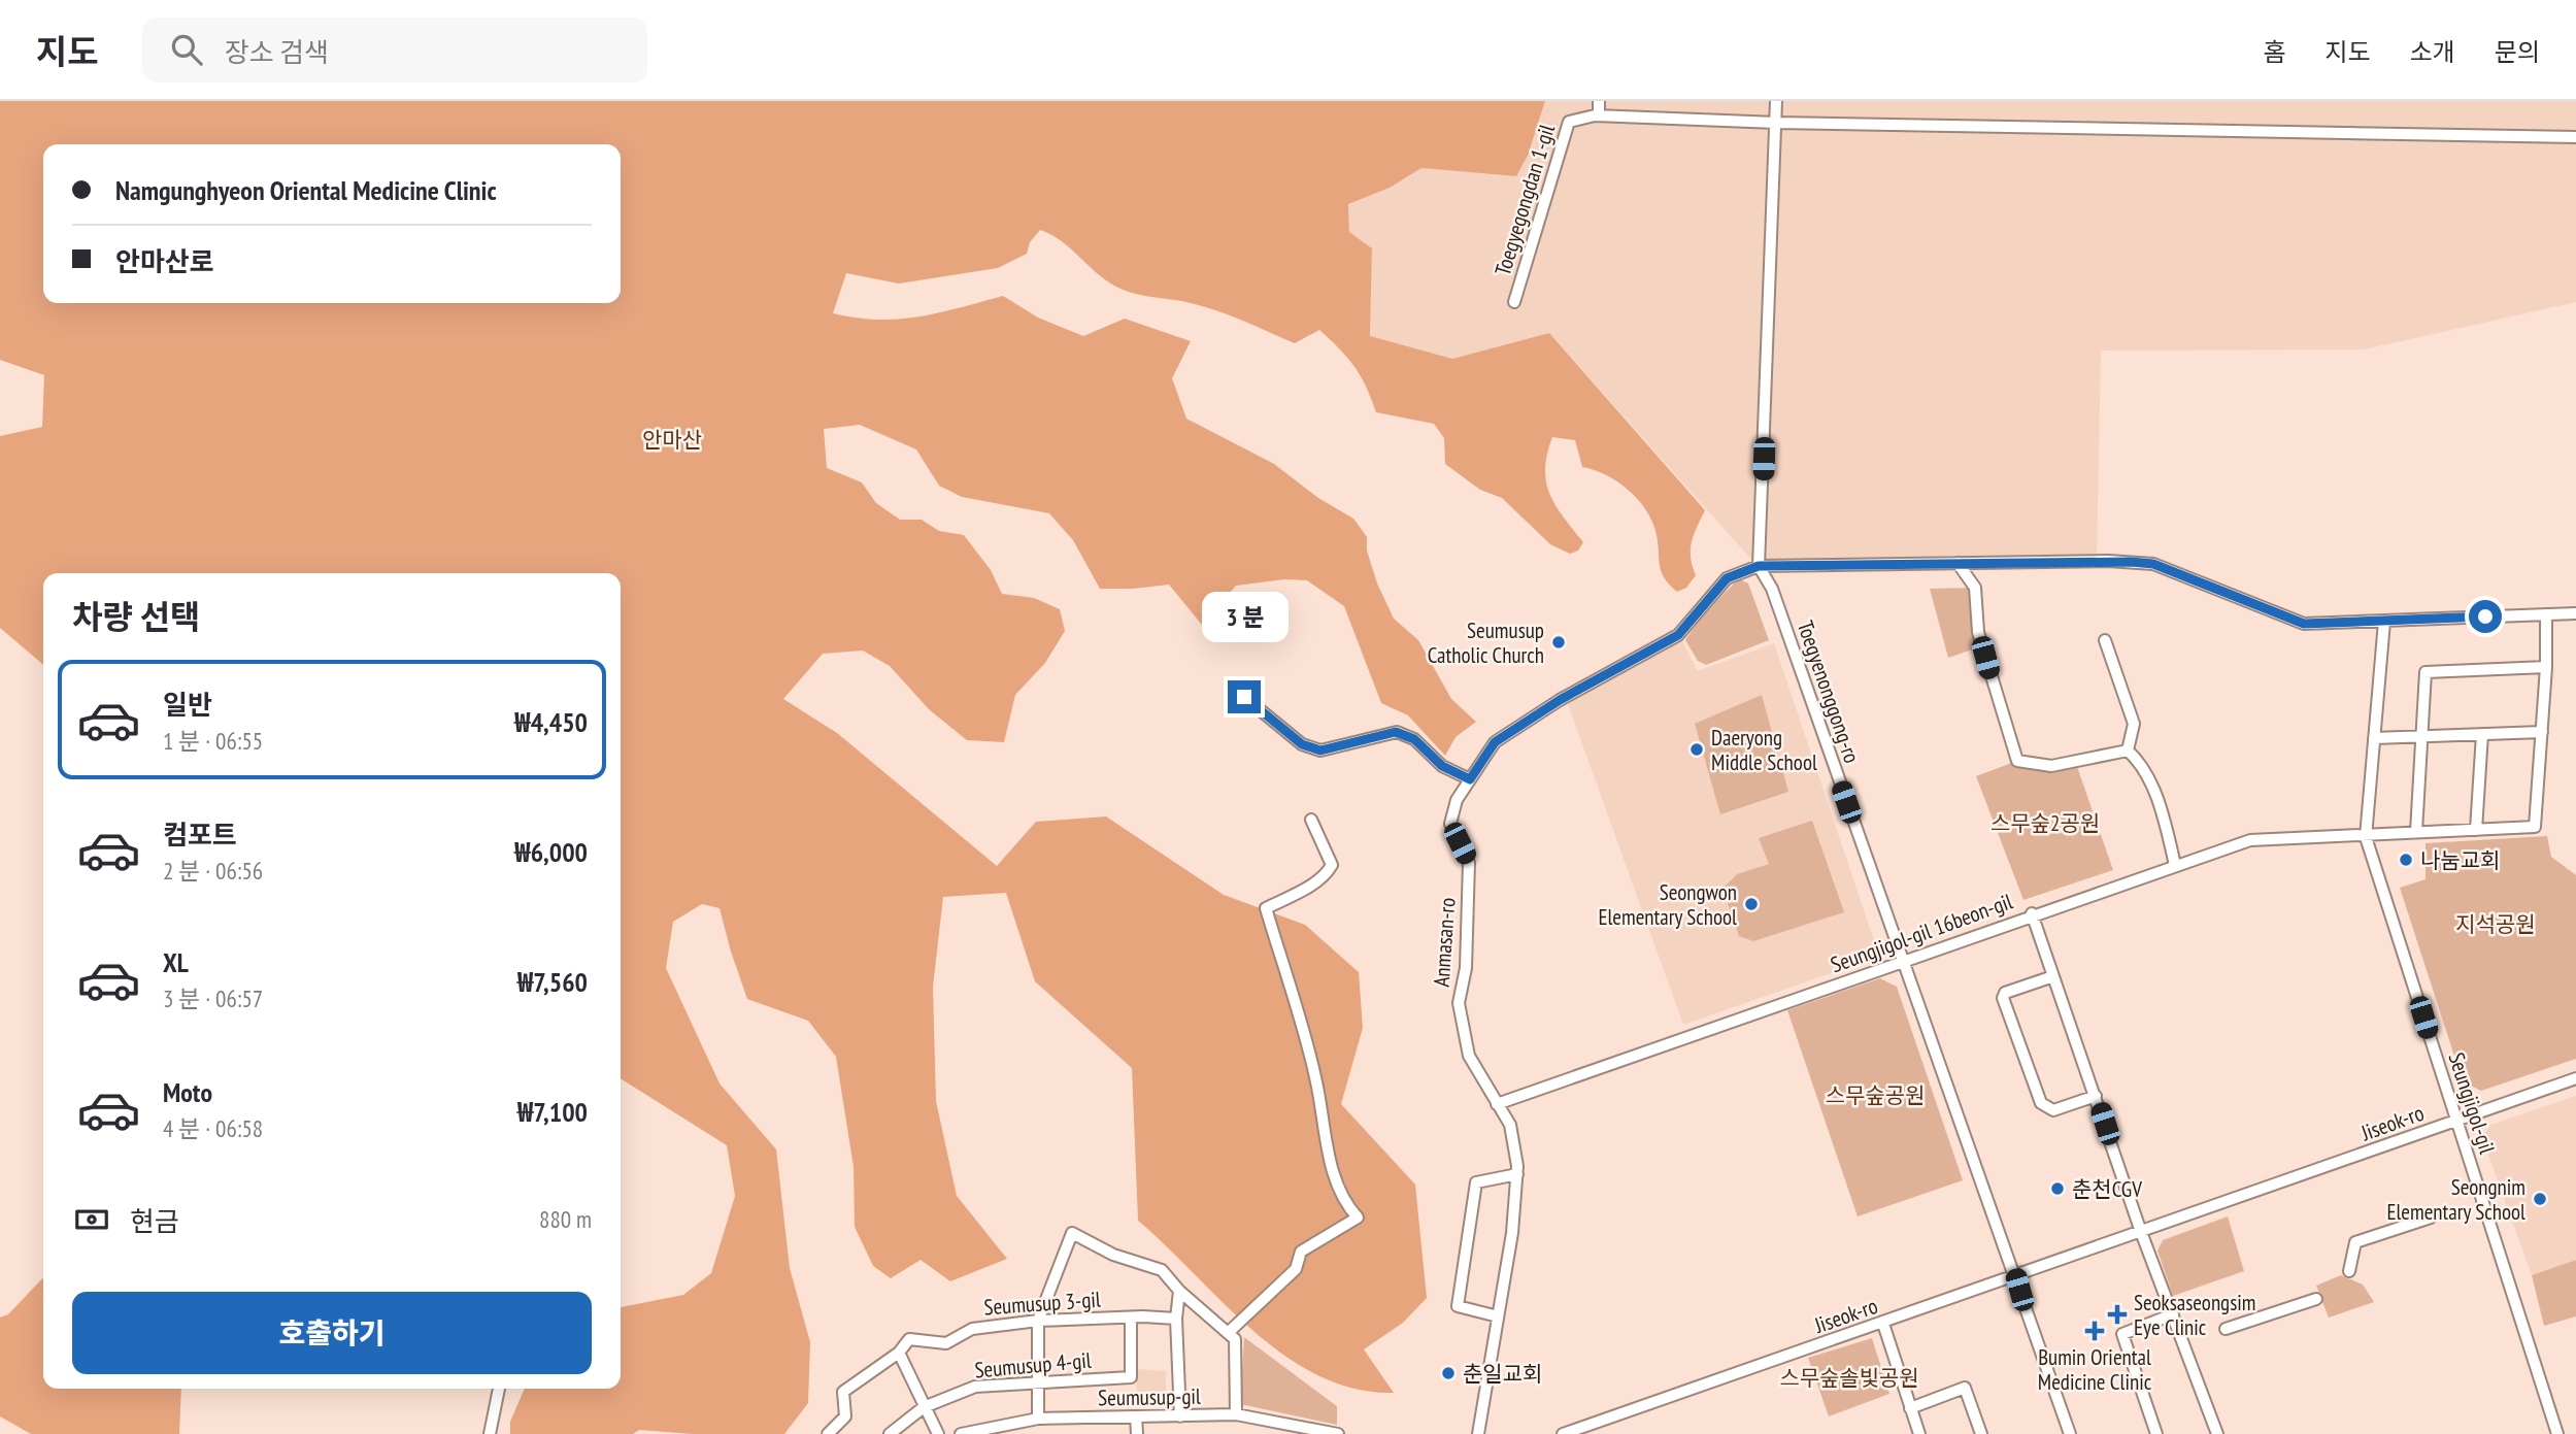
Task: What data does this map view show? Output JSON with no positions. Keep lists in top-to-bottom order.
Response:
{
  "streets": {
    "street": [
      "Toegyegongdan 1-gil",
      "Toegyenonggong-ro",
      "Seungjigol-gil 16beon-gil",
      "Anmasan-ro",
      "Seungjigol-gil",
      "Jiseok-ro",
      "Seumusup 3-gil",
      "Seumusup 4-gil",
      "Seumusup-gil"
    ]
  },
  "crossings": [
    ["Toegyenonggong-ro", "Seungjigol-gil 16beon-gil"],
    ["Toegyenonggong-ro", "Anmasan-ro"],
    ["Toegyenonggong-ro", "Jiseok-ro"],
    ["Seungjigol-gil 16beon-gil", "Anmasan-ro"],
    ["Seungjigol-gil 16beon-gil", "Seungjigol-gil"],
    ["Anmasan-ro", "Seungjigol-gil"],
    ["Seungjigol-gil", "Jiseok-ro"],
    ["Seumusup 3-gil", "Seumusup 4-gil"]
  ],
  "parks": [
    "안마산",
    "스무숲2공원",
    "지석공원",
    "스무숲공원",
    "스무숲솔빛공원"
  ],
  "places": {
    "other": [
      "Seumusup Catholic Church",
      "Daeryong Middle School",
      "나눔교회",
      "Seongwon Elementary School",
      "춘천CGV",
      "Seongnim Elementary School",
      "춘일교회"
    ],
    "health": ["Seoksaseongsim Eye Clinic", "Bumin Oriental Medicine Clinic"]
  },
  "page": {
    "header": "지도",
    "search": "장소 검색",
    "nav": [
      "홈",
      "지도",
      "소개",
      "문의"
    ],
    "banner": ["Namgunghyeon Oriental Medicine Clinic", "안마산로"],
    "heading": "차량 선택",
    "bubble": "3 분",
    "list": [
      {
        "name": "일반",
        "note": "1 분 · 06:55",
        "value": "₩4,450"
      },
      {
        "name": "컴포트",
        "note": "2 분 · 06:56",
        "value": "₩6,000"
      },
      {
        "name": "XL",
        "note": "3 분 · 06:57",
        "value": "₩7,560"
      },
      {
        "name": "Moto",
        "note": "4 분 · 06:58",
        "value": "₩7,100"
      }
    ],
    "pay": ["현금", "880 m"],
    "buttons": "호출하기"
  }
}
